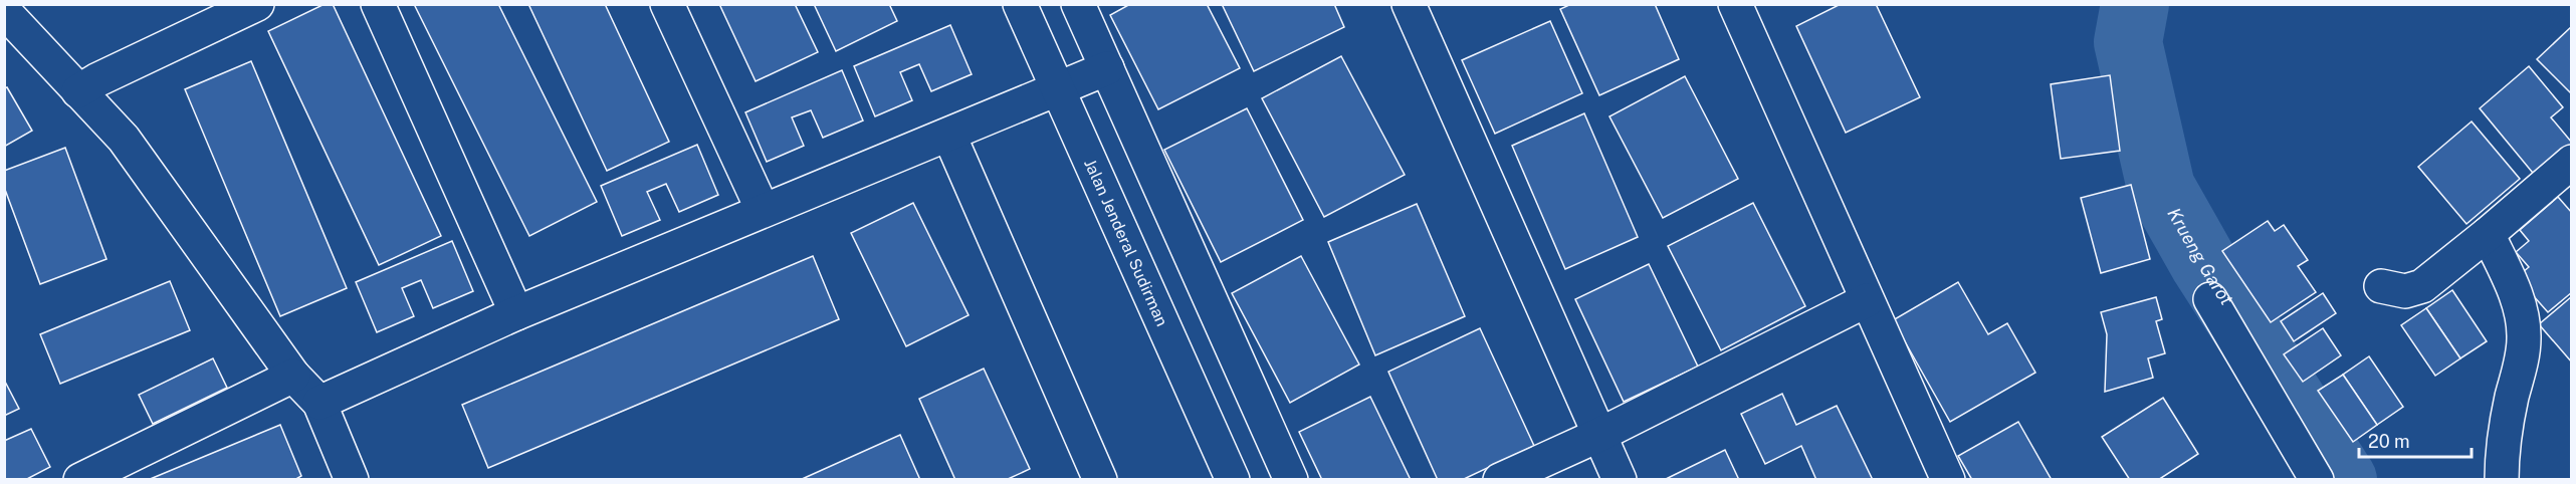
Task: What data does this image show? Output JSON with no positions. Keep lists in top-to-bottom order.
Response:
{
  "streets": {
    "street": ["Jalan Jenderal Sudirman"]
  },
  "water": ["Krueng Garot"],
  "scale_bar": "20 m"
}
